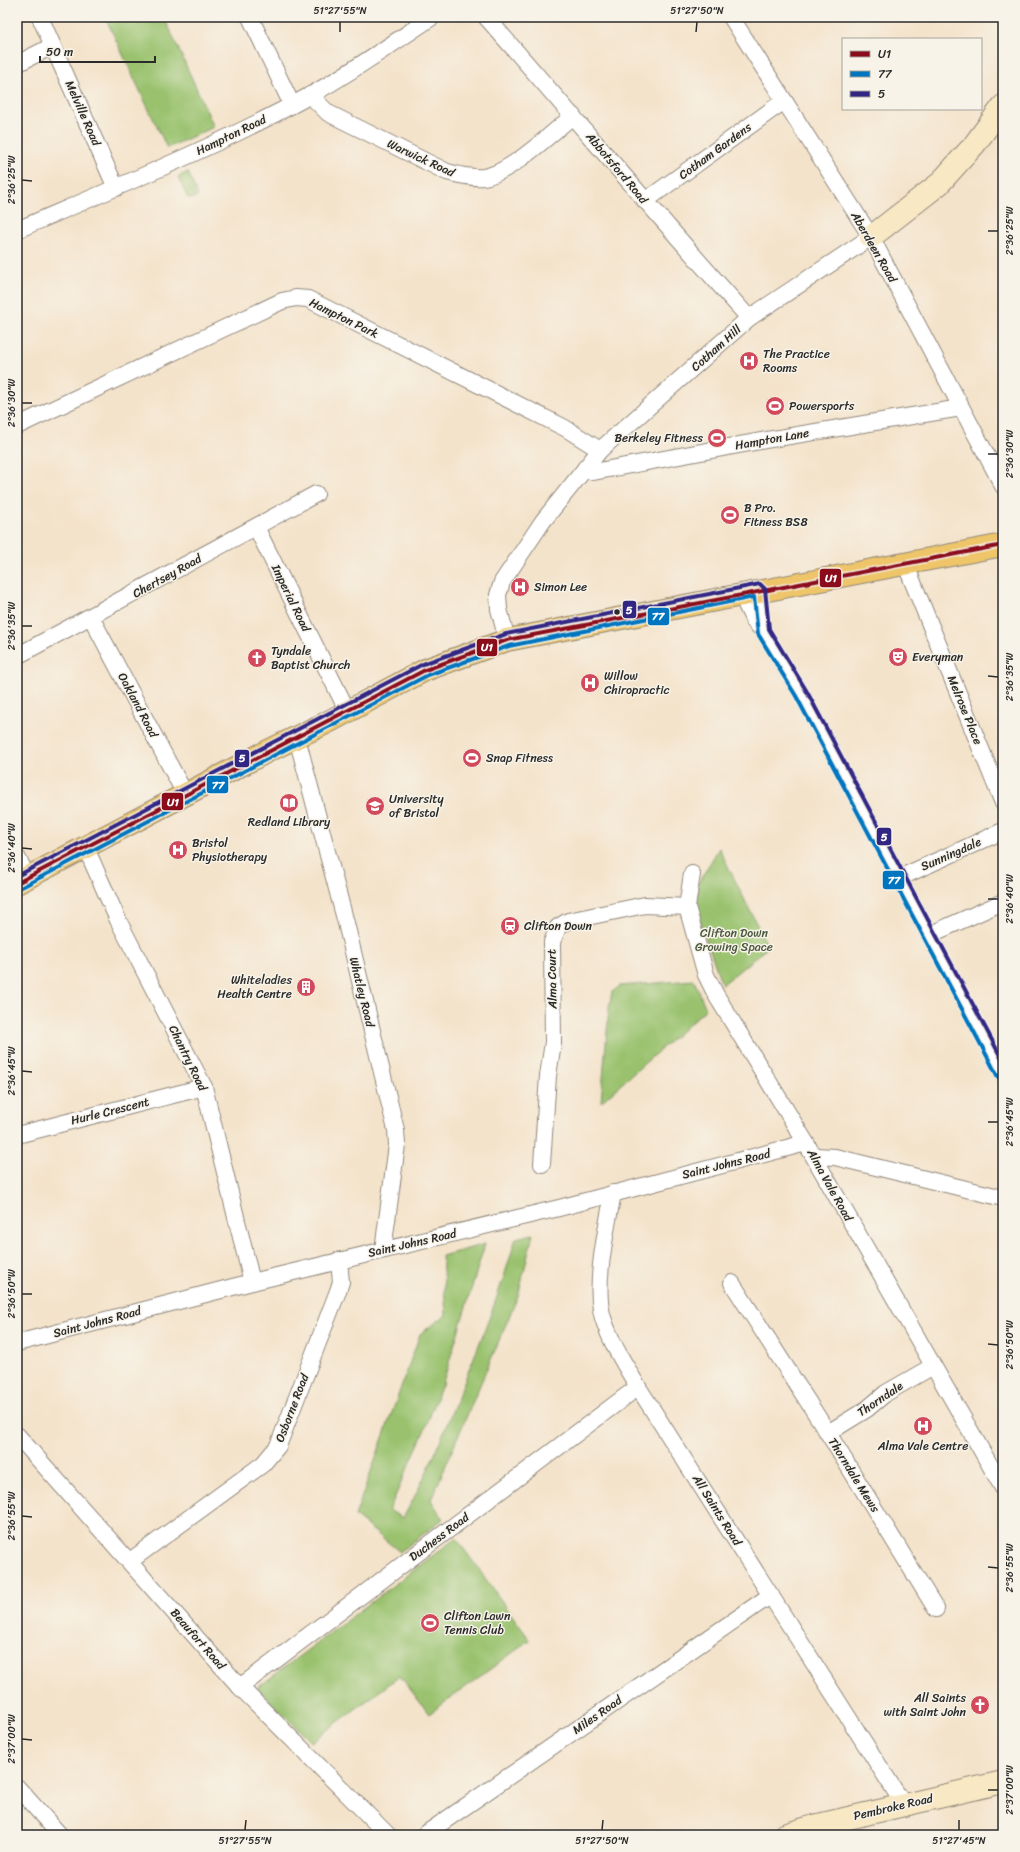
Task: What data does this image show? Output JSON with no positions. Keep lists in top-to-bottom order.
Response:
{
  "streets": {
    "main road": ["Cotham Hill", "Pembroke Road"],
    "street": [
      "Melville Road",
      "Hampton Road",
      "Cotham Gardens",
      "Warwick Road",
      "Abbotsford Road",
      "Aberdeen Road",
      "Hampton Park",
      "Hampton Lane",
      "Chertsey Road",
      "Imperial Road",
      "Oakland Road",
      "Melrose Place",
      "Sunningdale",
      "Alma Court",
      "Whatley Road",
      "Chantry Road",
      "Hurle Crescent",
      "Saint Johns Road",
      "Alma Vale Road",
      "Thorndale",
      "Osborne Road",
      "Thorndale Mews",
      "All Saints Road",
      "Duchess Road",
      "Beaufort Road",
      "Miles Road"
    ]
  },
  "crossings": [
    ["Melville Road", "Hampton Road"],
    ["Hampton Road", "Warwick Road"],
    ["Cotham Gardens", "Abbotsford Road"],
    ["Cotham Gardens", "Aberdeen Road"],
    ["Warwick Road", "Abbotsford Road"],
    ["Abbotsford Road", "Cotham Hill"],
    ["Aberdeen Road", "Cotham Hill"],
    ["Aberdeen Road", "Hampton Lane"],
    ["Hampton Park", "Cotham Hill"],
    ["Cotham Hill", "Hampton Lane"],
    ["Chertsey Road", "Imperial Road"],
    ["Chertsey Road", "Oakland Road"],
    ["Alma Court", "Alma Vale Road"],
    ["Whatley Road", "Saint Johns Road"],
    ["Chantry Road", "Hurle Crescent"],
    ["Chantry Road", "Saint Johns Road"],
    ["Saint Johns Road", "Alma Vale Road"],
    ["Saint Johns Road", "Osborne Road"],
    ["Saint Johns Road", "All Saints Road"],
    ["Alma Vale Road", "Thorndale"],
    ["Thorndale", "Thorndale Mews"],
    ["Osborne Road", "Beaufort Road"],
    ["All Saints Road", "Duchess Road"],
    ["All Saints Road", "Miles Road"],
    ["All Saints Road", "Pembroke Road"],
    ["Duchess Road", "Beaufort Road"]
  ],
  "parks": ["Clifton Down Growing Space"],
  "places": {
    "hospital": [
      "The Practice Rooms",
      "Simon Lee",
      "Willow Chiropractic",
      "Bristol Physiotherapy",
      "Alma Vale Centre"
    ],
    "sports": [
      "Powersports",
      "Berkeley Fitness",
      "B Pro. Fitness BS8",
      "Snap Fitness",
      "Clifton Lawn Tennis Club"
    ],
    "theatre": ["Everyman"],
    "church": ["Tyndale Baptist Church", "All Saints with Saint John"],
    "library": ["Redland Library"],
    "school or university": ["University of Bristol"],
    "station": ["Clifton Down"],
    "building": ["Whiteladies Health Centre"]
  },
  "lines": ["transit line U1", "transit line 5", "transit line 77"],
  "legend": ["U1", "77", "5"],
  "scale_bar": "50 m",
  "coordinates": [
    "51°27'55\"N",
    "51°27'50\"N",
    "2°36'25\"W",
    "2°36'30\"W",
    "2°36'35\"W",
    "2°36'40\"W",
    "2°36'45\"W",
    "2°36'50\"W",
    "2°36'55\"W",
    "2°37'00\"W",
    "51°27'45\"N"
  ]
}
